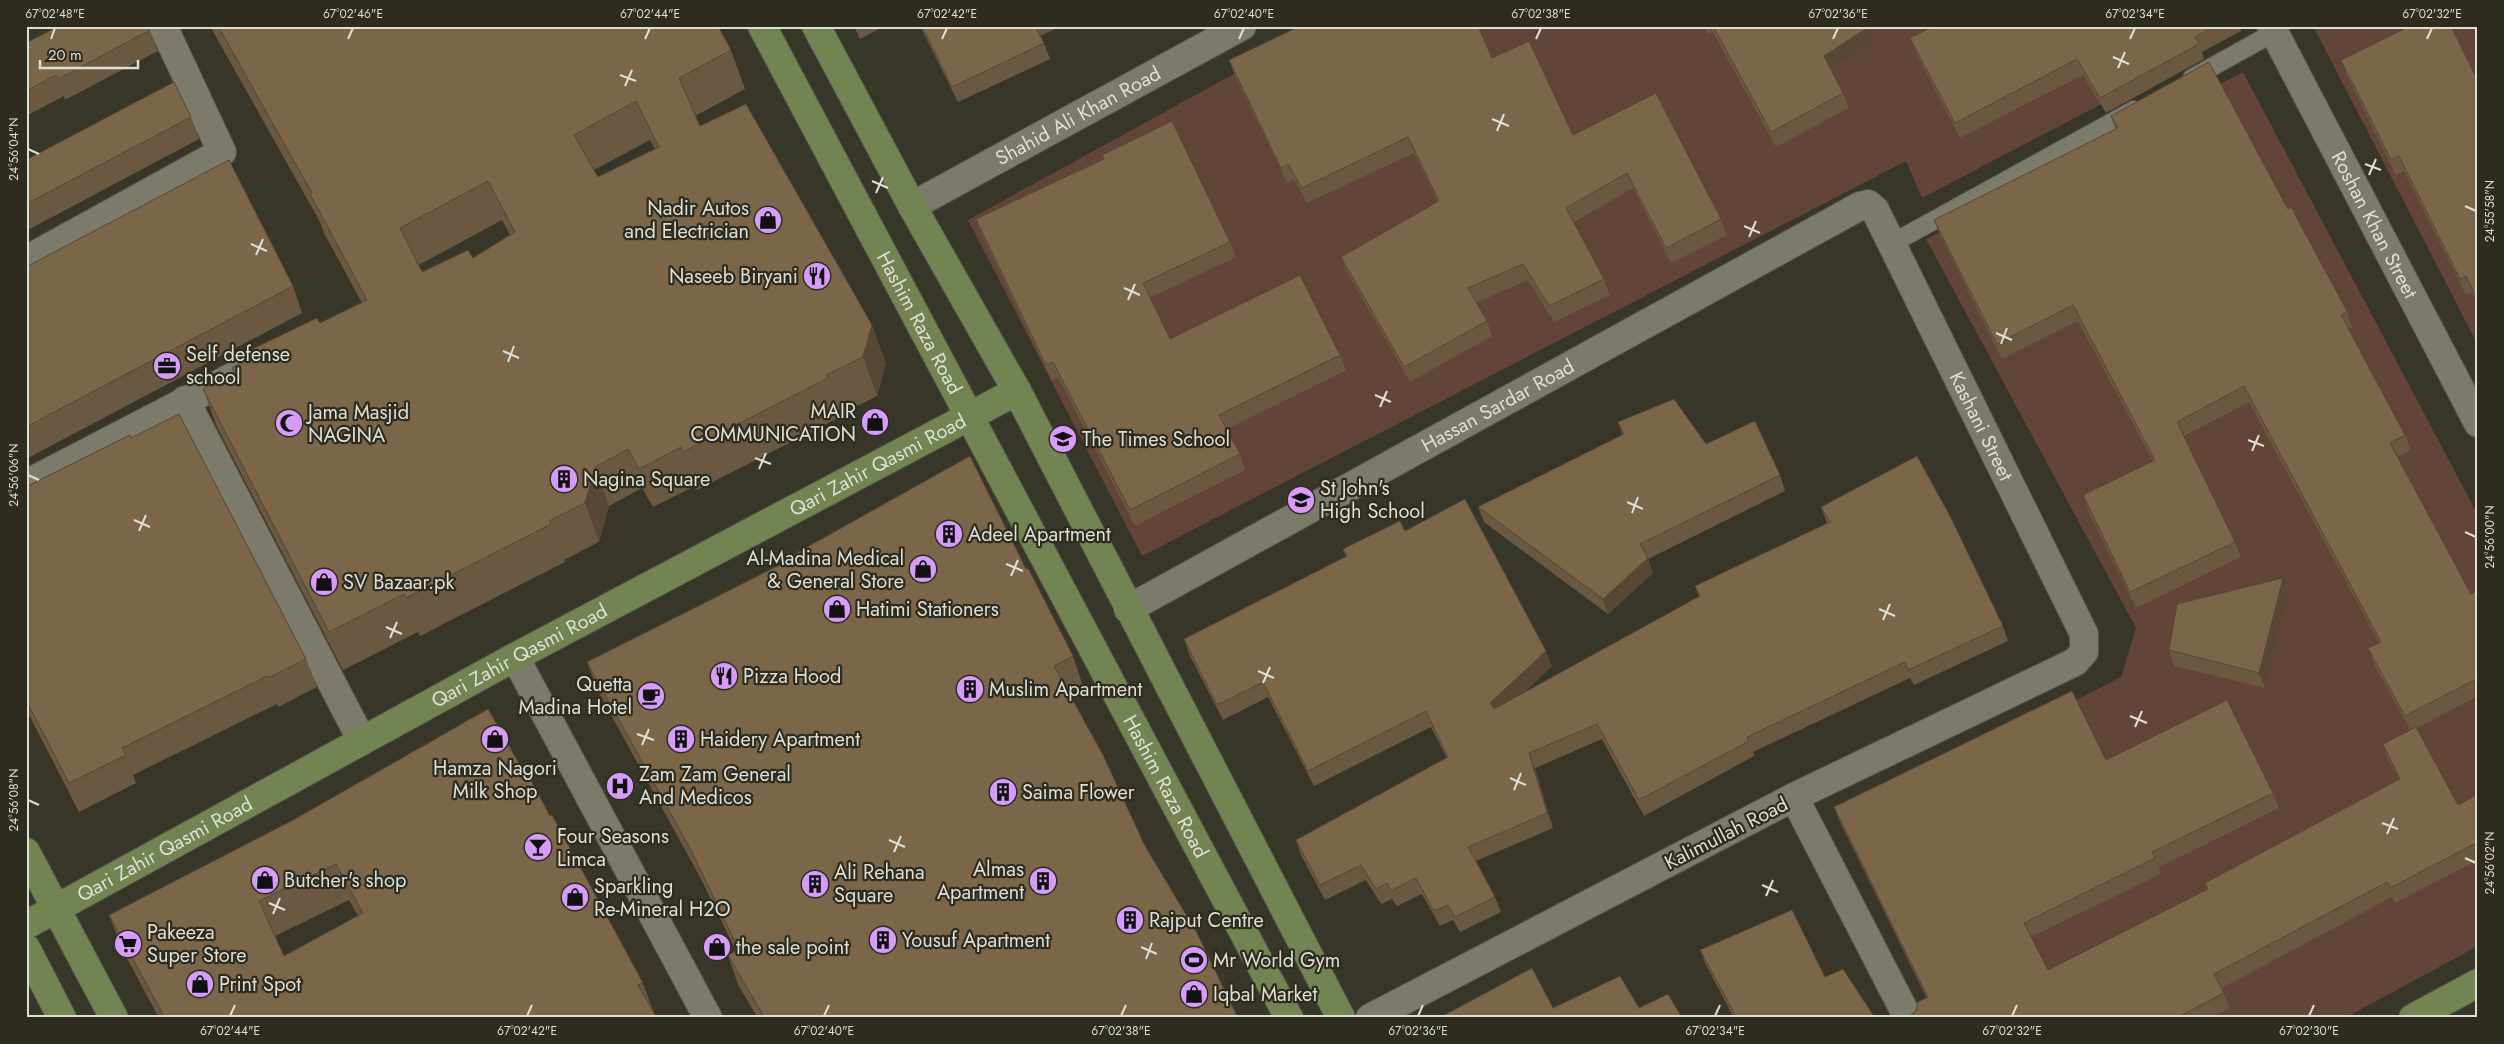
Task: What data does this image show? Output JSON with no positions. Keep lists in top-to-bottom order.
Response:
{
  "streets": {
    "street": [
      "Shahid Ali Khan Road",
      "Roshan Khan Street",
      "Hashim Raza Road",
      "Hassan Sardar Road",
      "Kashani Street",
      "Qari Zahir Qasmi Road",
      "Kalimullah Road"
    ]
  },
  "crossings": [
    ["Hashim Raza Road", "Qari Zahir Qasmi Road"],
    ["Hassan Sardar Road", "Kashani Street"],
    ["Kashani Street", "Kalimullah Road"]
  ],
  "places": {
    "shop": [
      "Nadir Autos and Electrician",
      "MAIR COMMUNICATION",
      "Al-Madina Medical & General Store",
      "SV Bazaar.pk",
      "Hatimi Stationers",
      "Hamza Nagori Milk Shop",
      "Butcher's shop",
      "Sparkling Re-Mineral H2O",
      "the sale point",
      "Print Spot",
      "Iqbal Market"
    ],
    "restaurant": ["Naseeb Biryani", "Pizza Hood"],
    "office": ["Self defense school"],
    "mosque": ["Jama Masjid NAGINA"],
    "school or university": ["The Times School", "St John's High School"],
    "building": [
      "Nagina Square",
      "Adeel Apartment",
      "Muslim Apartment",
      "Haidery Apartment",
      "Saima Flower",
      "Almas Apartment",
      "Ali Rehana Square",
      "Rajput Centre",
      "Yousuf Apartment"
    ],
    "cafe": ["Quetta Madina Hotel"],
    "hospital": ["Zam Zam General And Medicos"],
    "bar": ["Four Seasons Limca"],
    "supermarket": ["Pakeeza Super Store"],
    "sports": ["Mr World Gym"]
  },
  "scale_bar": "20 m",
  "coordinates": [
    "67°02'48\"E",
    "67°02'46\"E",
    "67°02'44\"E",
    "67°02'42\"E",
    "67°02'40\"E",
    "67°02'38\"E",
    "67°02'36\"E",
    "67°02'34\"E",
    "67°02'32\"E",
    "24°56'04\"N",
    "24°55'58\"N",
    "24°56'06\"N",
    "24°56'00\"N",
    "24°56'08\"N",
    "24°56'02\"N",
    "67°02'30\"E"
  ]
}
